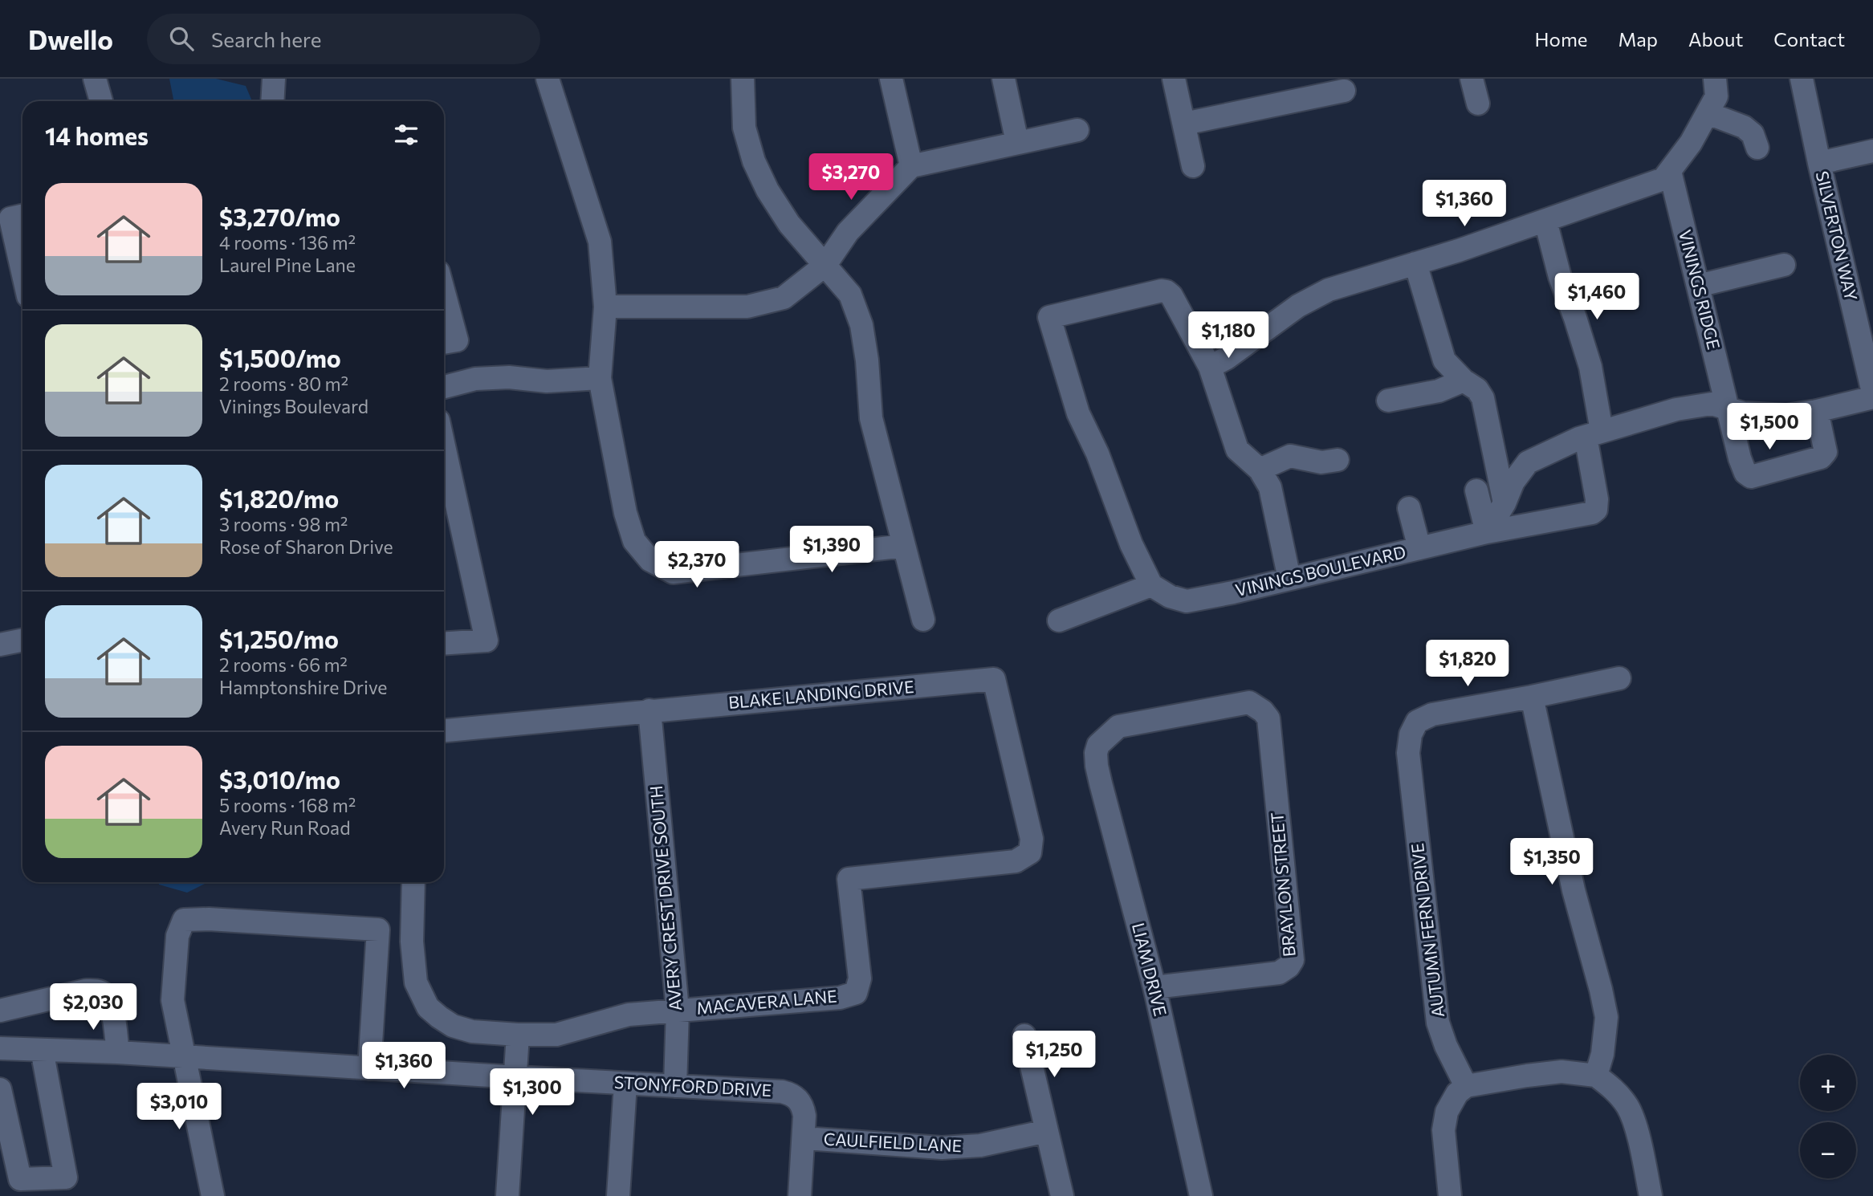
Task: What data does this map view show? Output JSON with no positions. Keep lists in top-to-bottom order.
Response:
{
  "streets": {
    "street": [
      "SILVERTON WAY",
      "VININGS RIDGE",
      "VININGS BOULEVARD",
      "BLAKE LANDING DRIVE",
      "BRAYLON STREET",
      "AVERY CREST DRIVE SOUTH",
      "AUTUMN FERN DRIVE",
      "LIAM DRIVE",
      "MACAVERA LANE",
      "STONYFORD DRIVE",
      "CAULFIELD LANE"
    ]
  },
  "crossings": [
    ["BLAKE LANDING DRIVE", "AVERY CREST DRIVE SOUTH"],
    ["BLAKE LANDING DRIVE", "MACAVERA LANE"],
    ["BRAYLON STREET", "LIAM DRIVE"],
    ["AVERY CREST DRIVE SOUTH", "MACAVERA LANE"],
    ["AVERY CREST DRIVE SOUTH", "STONYFORD DRIVE"],
    ["STONYFORD DRIVE", "CAULFIELD LANE"]
  ],
  "page": {
    "header": "Dwello",
    "search": "Search here",
    "nav": [
      "Home",
      "Map",
      "About",
      "Contact"
    ],
    "heading": "14 homes",
    "price": [
      "$3,270",
      "$1,360",
      "$1,460",
      "$1,180",
      "$1,500",
      "$1,390",
      "$2,370",
      "$1,820",
      "$1,350",
      "$2,030",
      "$1,250",
      "$1,360",
      "$1,300",
      "$3,010"
    ],
    "list": [
      {
        "name": "$3,270/mo",
        "note": "4 rooms · 136 m² · Laurel Pine Lane"
      },
      {
        "name": "$1,500/mo",
        "note": "2 rooms · 80 m² · Vinings Boulevard"
      },
      {
        "name": "$1,820/mo",
        "note": "3 rooms · 98 m² · Rose of Sharon Drive"
      },
      {
        "name": "$1,250/mo",
        "note": "2 rooms · 66 m² · Hamptonshire Drive"
      },
      {
        "name": "$3,010/mo",
        "note": "5 rooms · 168 m² · Avery Run Road"
      }
    ],
    "map_buttons": ["+", "−"]
  }
}
